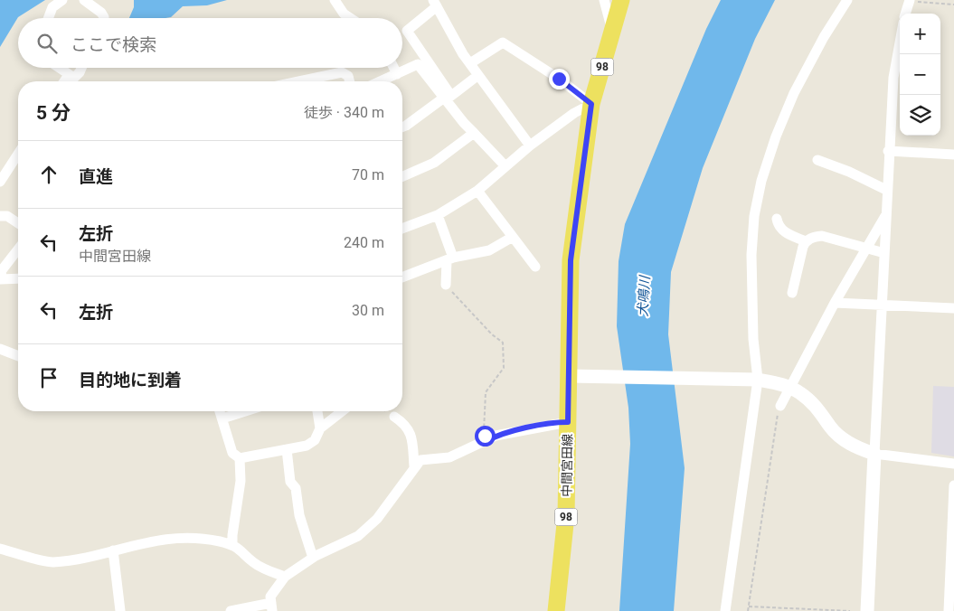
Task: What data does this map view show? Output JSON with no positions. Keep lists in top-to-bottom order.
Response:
{
  "streets": {
    "main road": ["98", "中間宮田線"]
  },
  "water": ["犬鳴川"],
  "page": {
    "map_buttons": ["+", "−"],
    "search": "ここで検索",
    "heading": ["5 分", "徒歩 · 340 m"],
    "list": [
      ["直進", "70 m"],
      ["左折", "中間宮田線", "240 m"],
      ["左折", "30 m"],
      "目的地に到着"
    ]
  }
}
